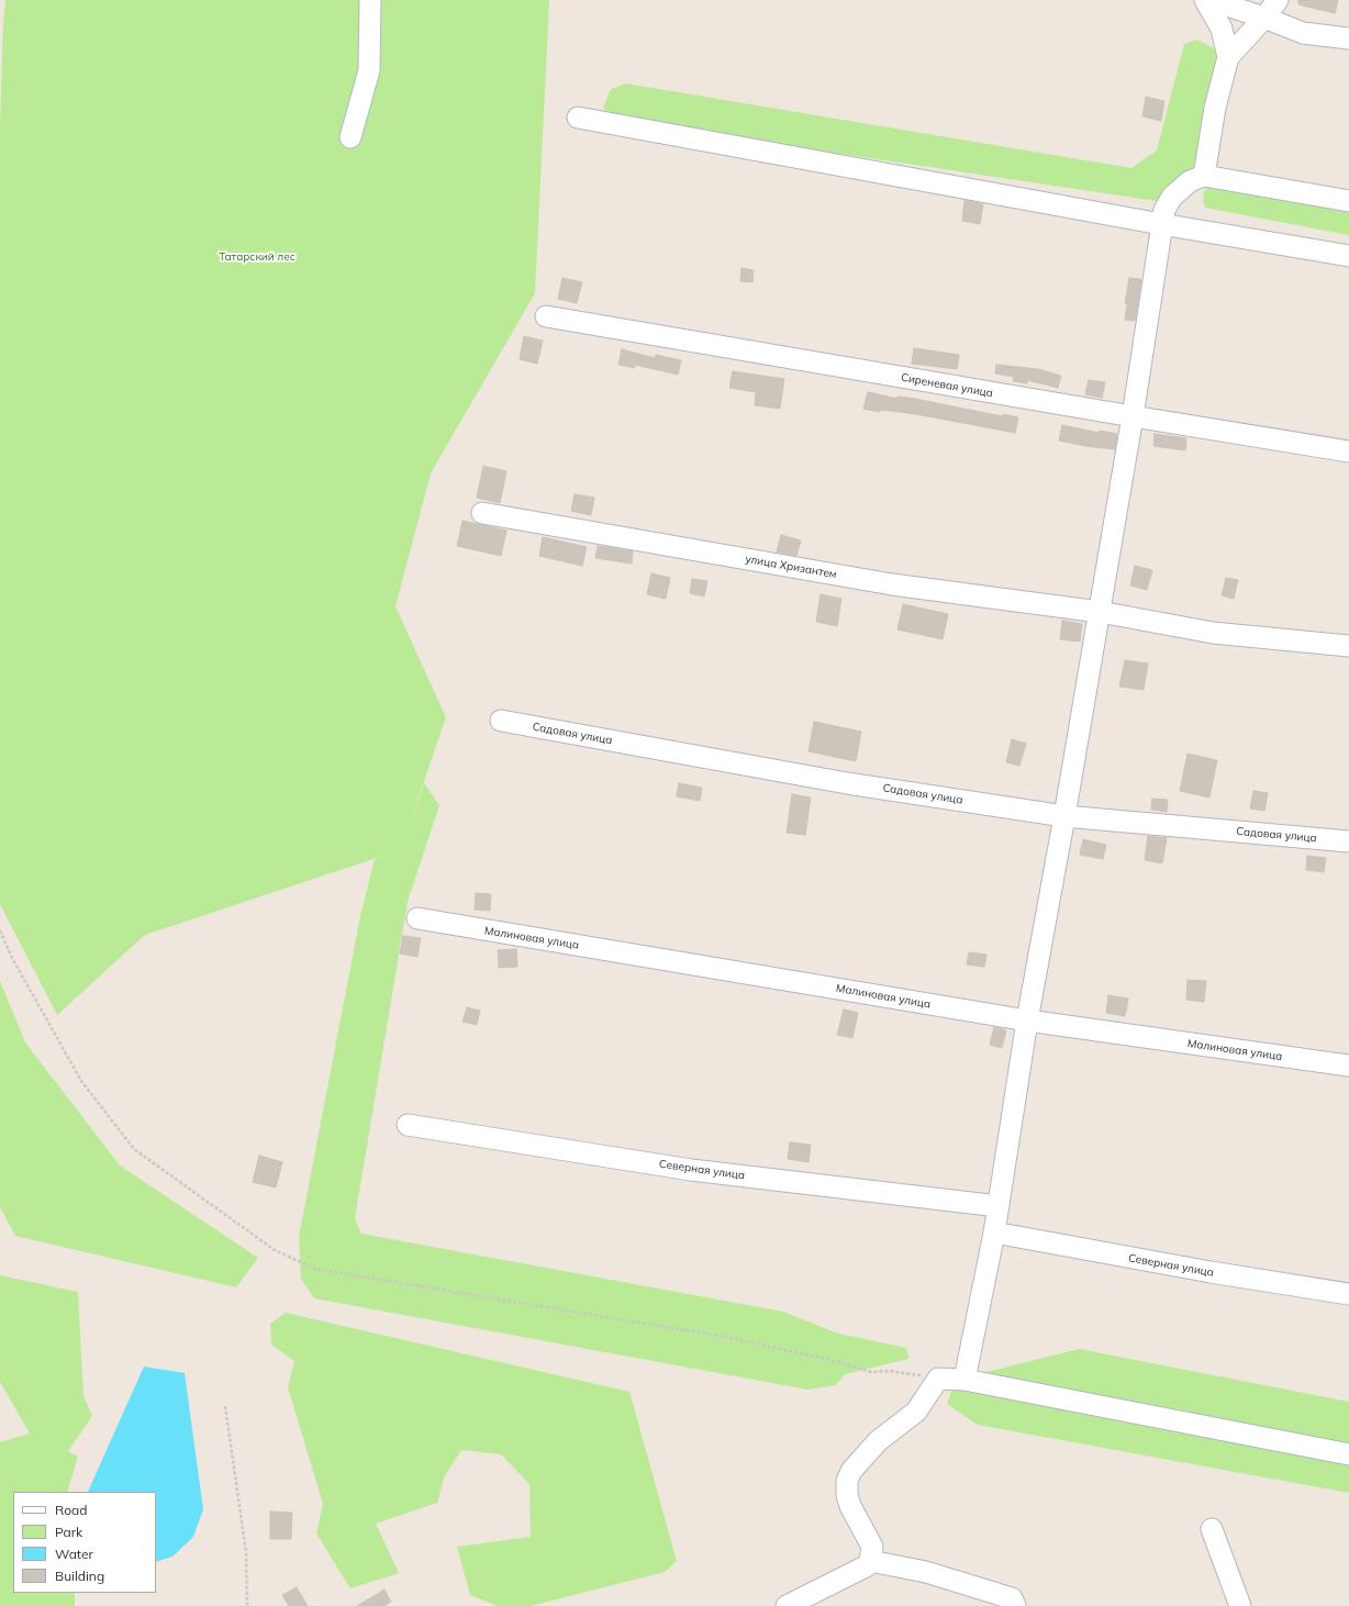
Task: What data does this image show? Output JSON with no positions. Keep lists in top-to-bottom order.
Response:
{
  "streets": {
    "street": [
      "Сиреневая улица",
      "улица Хризантем",
      "Садовая улица",
      "Малиновая улица",
      "Северная улица"
    ]
  },
  "parks": ["Татарский лес"],
  "legend": [
    "Road",
    "Park",
    "Water",
    "Building"
  ]
}
